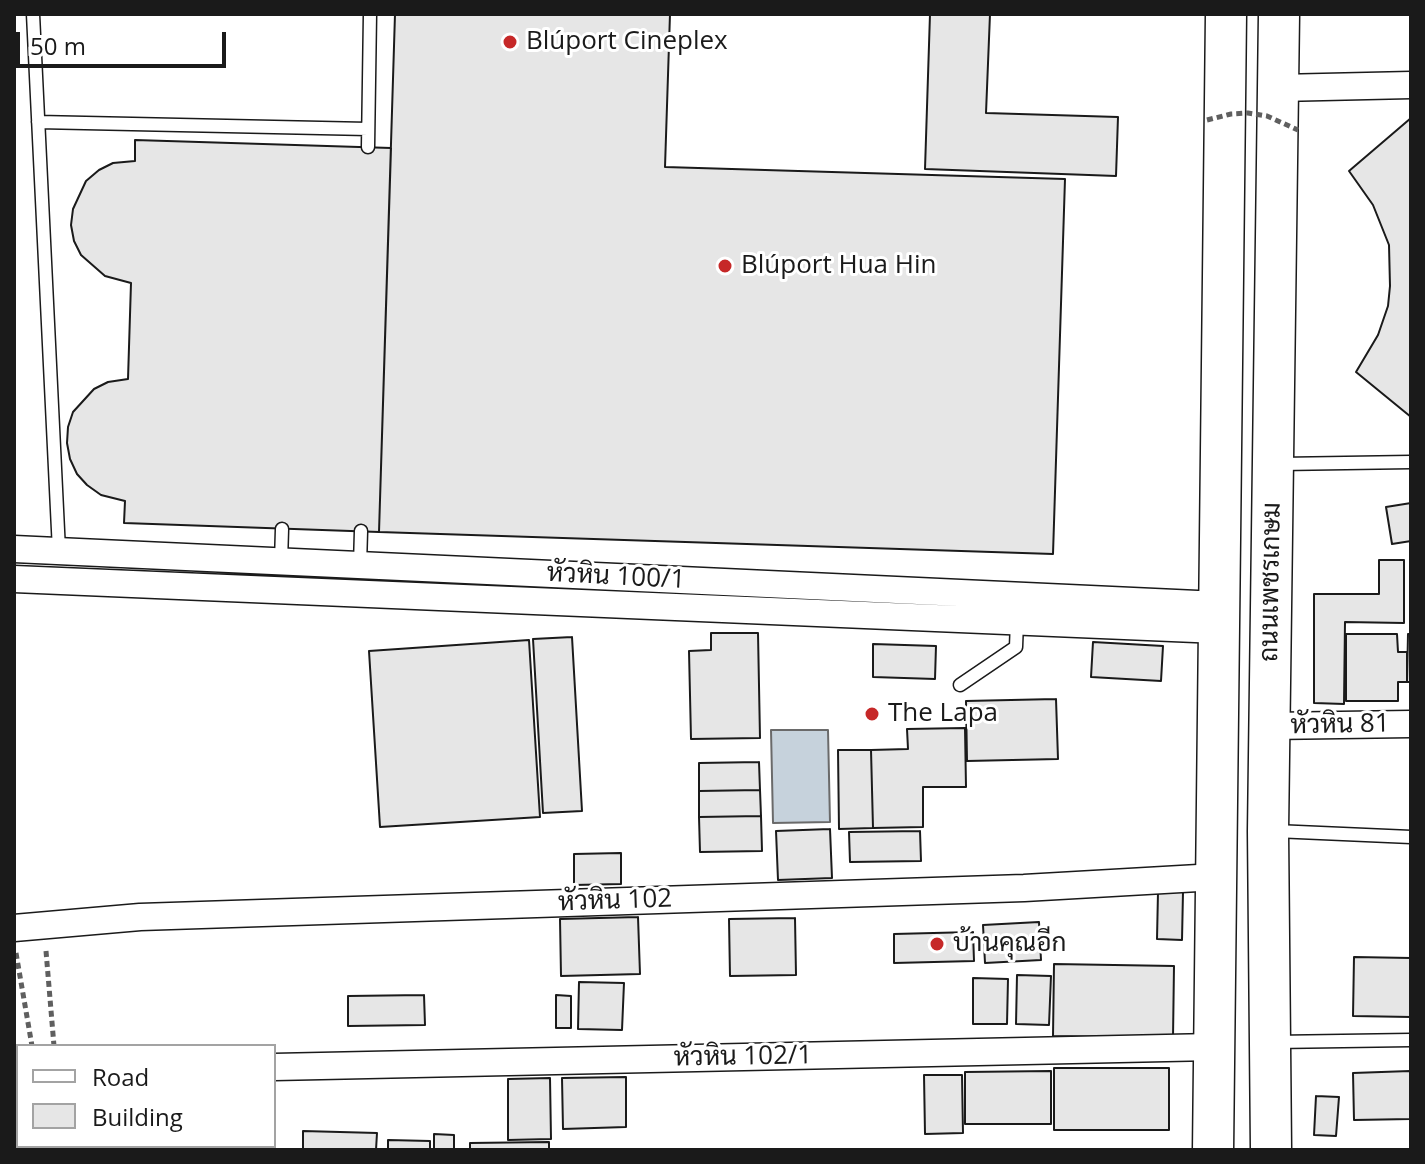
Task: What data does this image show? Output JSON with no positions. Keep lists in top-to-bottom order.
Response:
{
  "streets": {
    "main road": ["ถนนเพชรเกษม"],
    "street": [
      "หัวหิน 100/1",
      "หัวหิน 81",
      "หัวหิน 102",
      "หัวหิน 102/1"
    ]
  },
  "crossings": [
    ["หัวหิน 100/1", "ถนนเพชรเกษม"],
    ["ถนนเพชรเกษม", "หัวหิน 81"],
    ["ถนนเพชรเกษม", "หัวหิน 102"],
    ["ถนนเพชรเกษม", "หัวหิน 102/1"]
  ],
  "places": [
    "Blúport Cineplex",
    "Blúport Hua Hin",
    "The Lapa",
    "บ้านคุณอีก"
  ],
  "legend": ["Road", "Building"],
  "scale_bar": "50 m"
}
